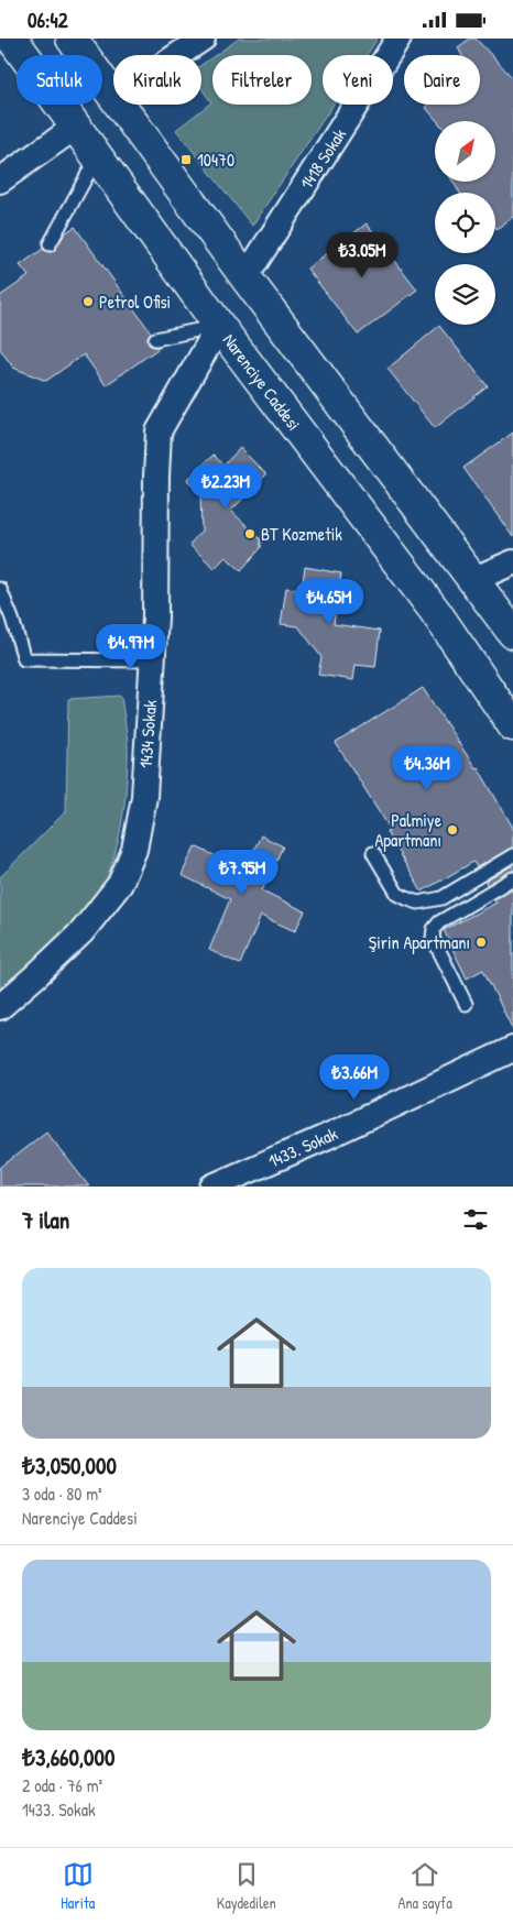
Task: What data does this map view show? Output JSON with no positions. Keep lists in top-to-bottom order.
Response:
{
  "streets": {
    "main road": ["Narenciye Caddesi"],
    "street": ["1418 Sokak", "1434 Sokak", "1433. Sokak"]
  },
  "crossings": [
    ["Narenciye Caddesi", "1434 Sokak"]
  ],
  "places": {
    "transit": ["10470"],
    "other": [
      "Petrol Ofisi",
      "BT Kozmetik",
      "Palmiye Apartmanı",
      "Şirin Apartmanı"
    ]
  },
  "north": "top right",
  "page": {
    "status": "06:42",
    "chip": [
      "Satılık",
      "Kiralık",
      "Filtreler",
      "Yeni",
      "Daire"
    ],
    "price": [
      "₺3.05M",
      "₺2.23M",
      "₺4.65M",
      "₺4.97M",
      "₺4.36M",
      "₺7.95M",
      "₺3.66M"
    ],
    "heading": "7 ilan",
    "list": [
      {
        "name": "₺3,050,000",
        "note": "3 oda · 80 m² · Narenciye Caddesi"
      },
      {
        "name": "₺3,660,000",
        "note": "2 oda · 76 m² · 1433. Sokak"
      }
    ],
    "tabs": ["Harita", "Kaydedilen", "Ana sayfa"]
  }
}
